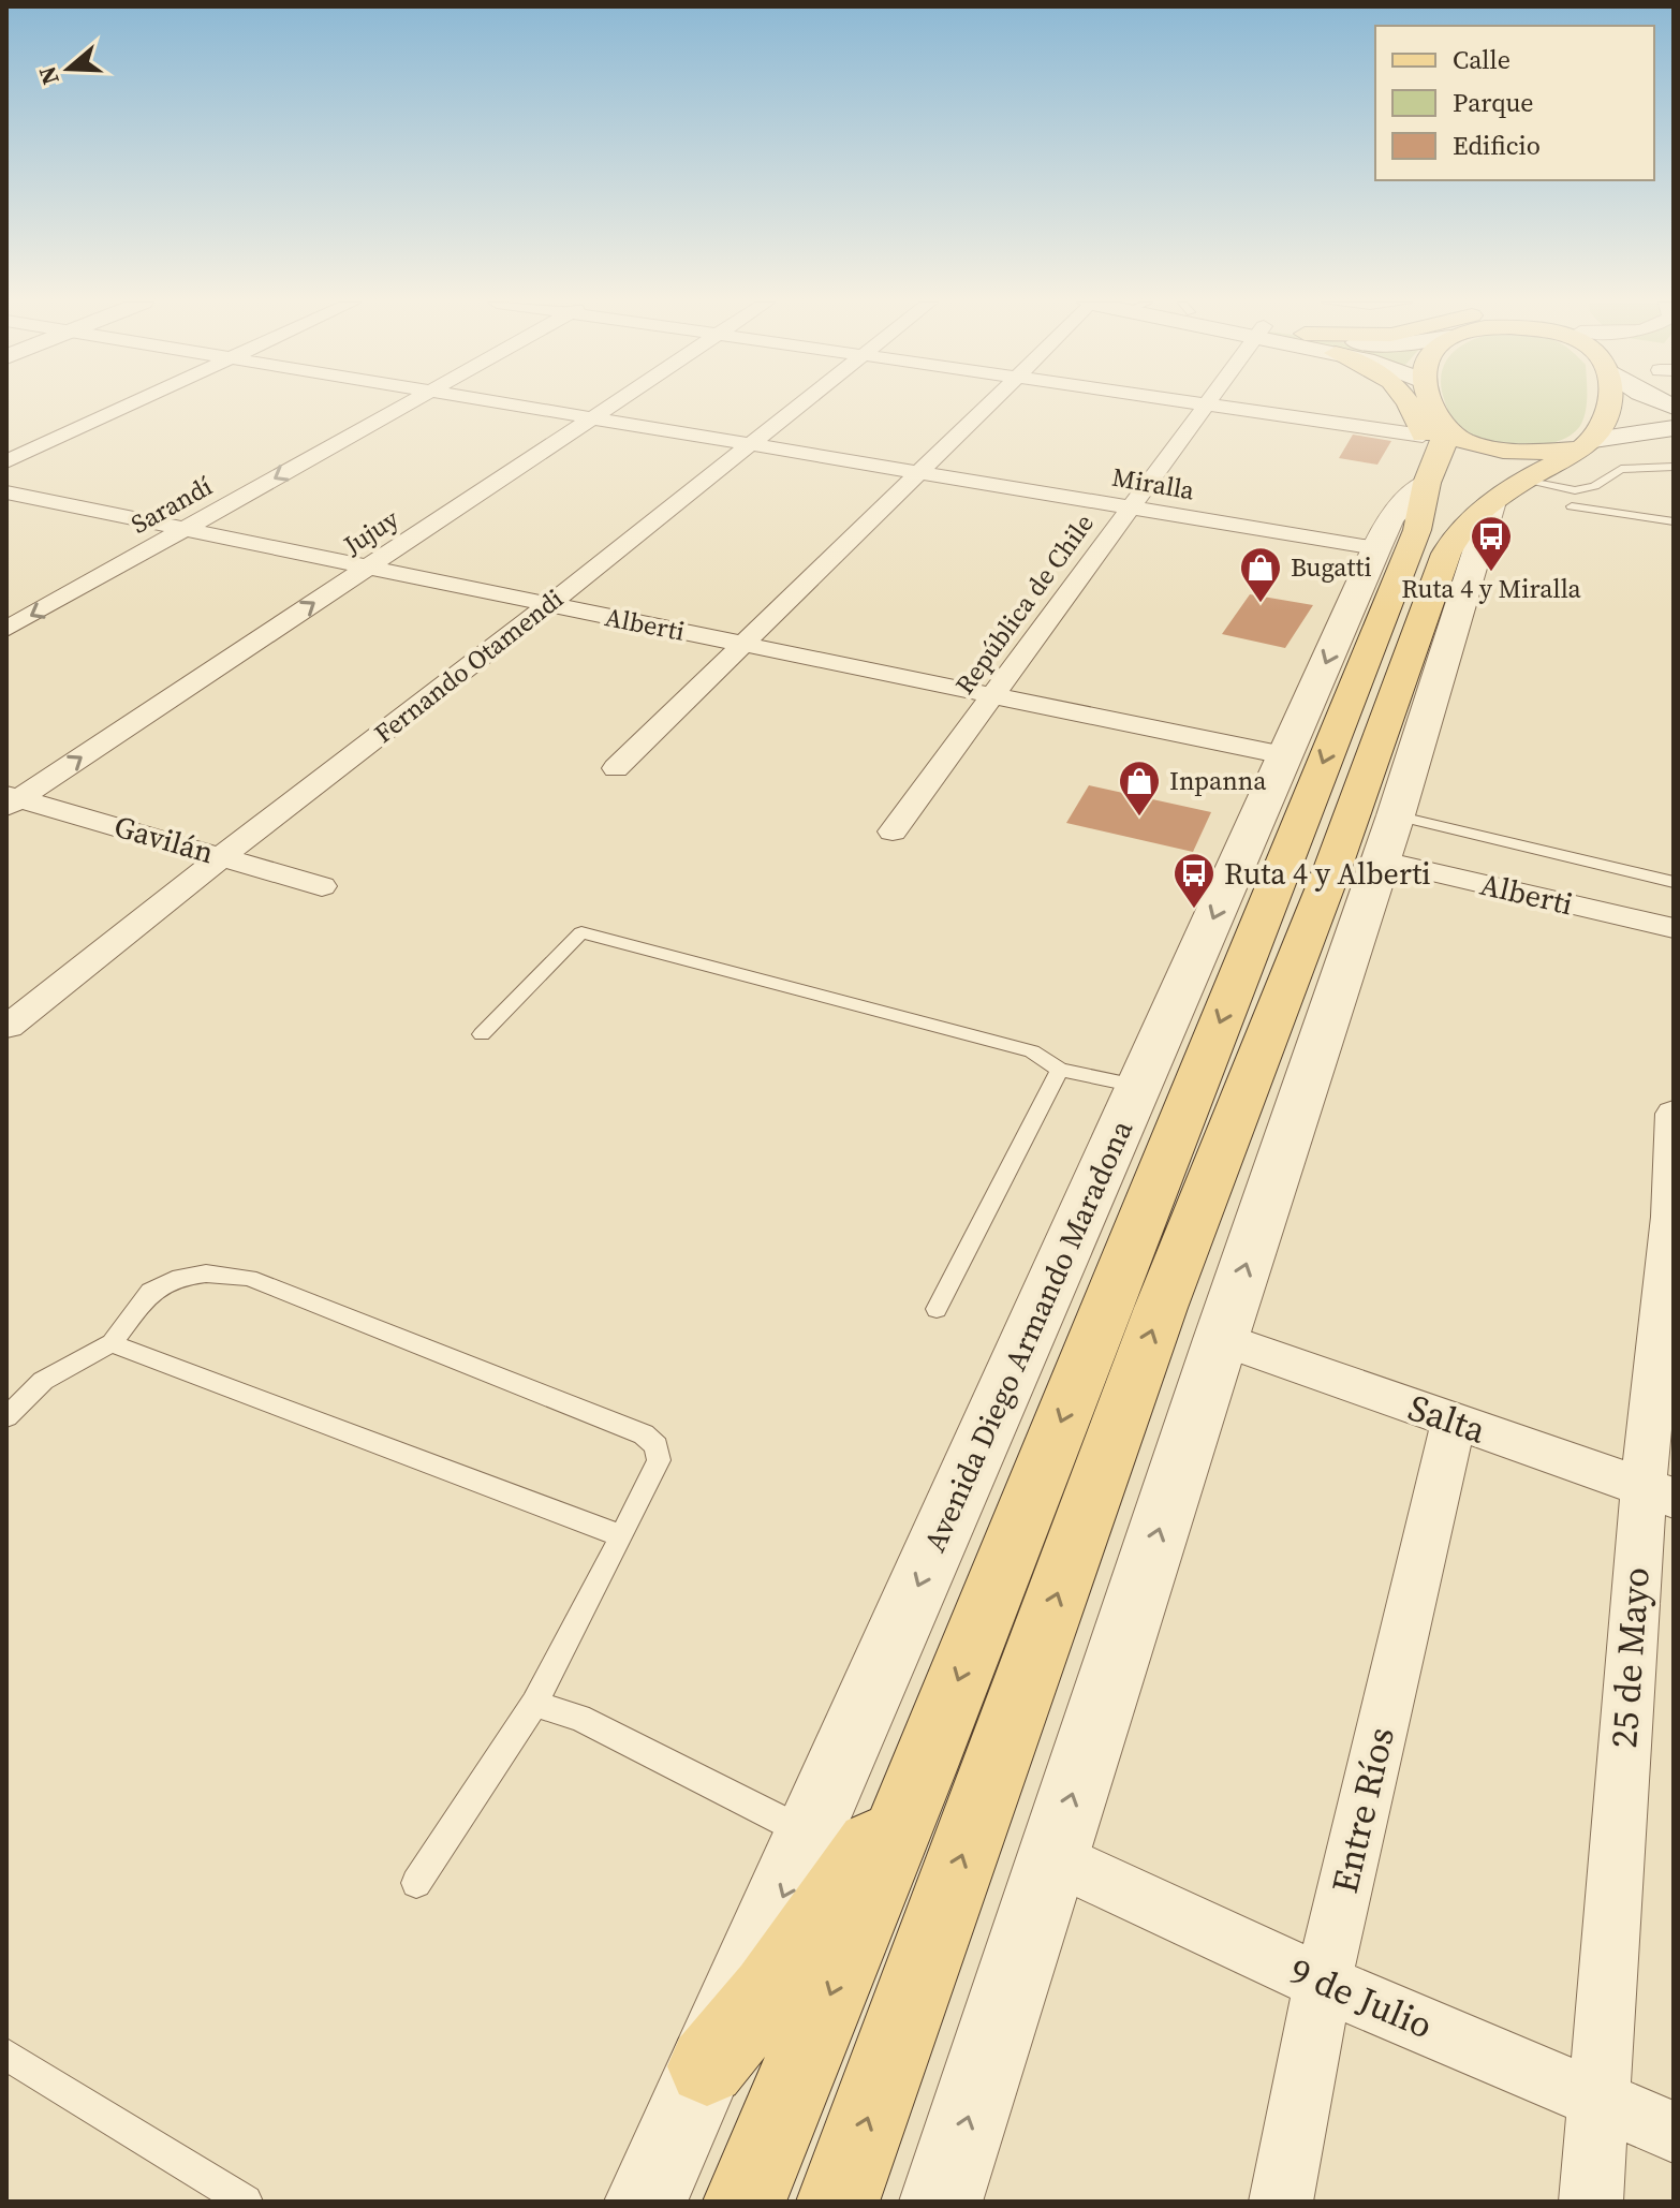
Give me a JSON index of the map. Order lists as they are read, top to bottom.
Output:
{
  "streets": {
    "main road": ["Avenida Diego Armando Maradona"],
    "street": [
      "Miralla",
      "Sarandí",
      "Jujuy",
      "República de Chile",
      "Alberti",
      "Fernando Otamendi",
      "Gavilán",
      "Salta",
      "25 de Mayo",
      "Entre Ríos",
      "9 de Julio"
    ]
  },
  "crossings": [
    ["Miralla", "Jujuy"],
    ["Miralla", "República de Chile"],
    ["Miralla", "Fernando Otamendi"],
    ["Miralla", "Avenida Diego Armando Maradona"],
    ["Sarandí", "Alberti"],
    ["Jujuy", "Alberti"],
    ["Jujuy", "Gavilán"],
    ["República de Chile", "Alberti"],
    ["Alberti", "Fernando Otamendi"],
    ["Alberti", "Avenida Diego Armando Maradona"],
    ["Fernando Otamendi", "Gavilán"],
    ["Salta", "25 de Mayo"],
    ["Salta", "Entre Ríos"],
    ["25 de Mayo", "9 de Julio"],
    ["Entre Ríos", "9 de Julio"]
  ],
  "one_way": ["Sarandí"],
  "places": {
    "bus stop": ["Ruta 4 y Miralla", "Ruta 4 y Alberti"],
    "shop": ["Bugatti", "Inpanna"]
  },
  "legend": ["Calle", "Parque", "Edificio"],
  "north": "left"
}
